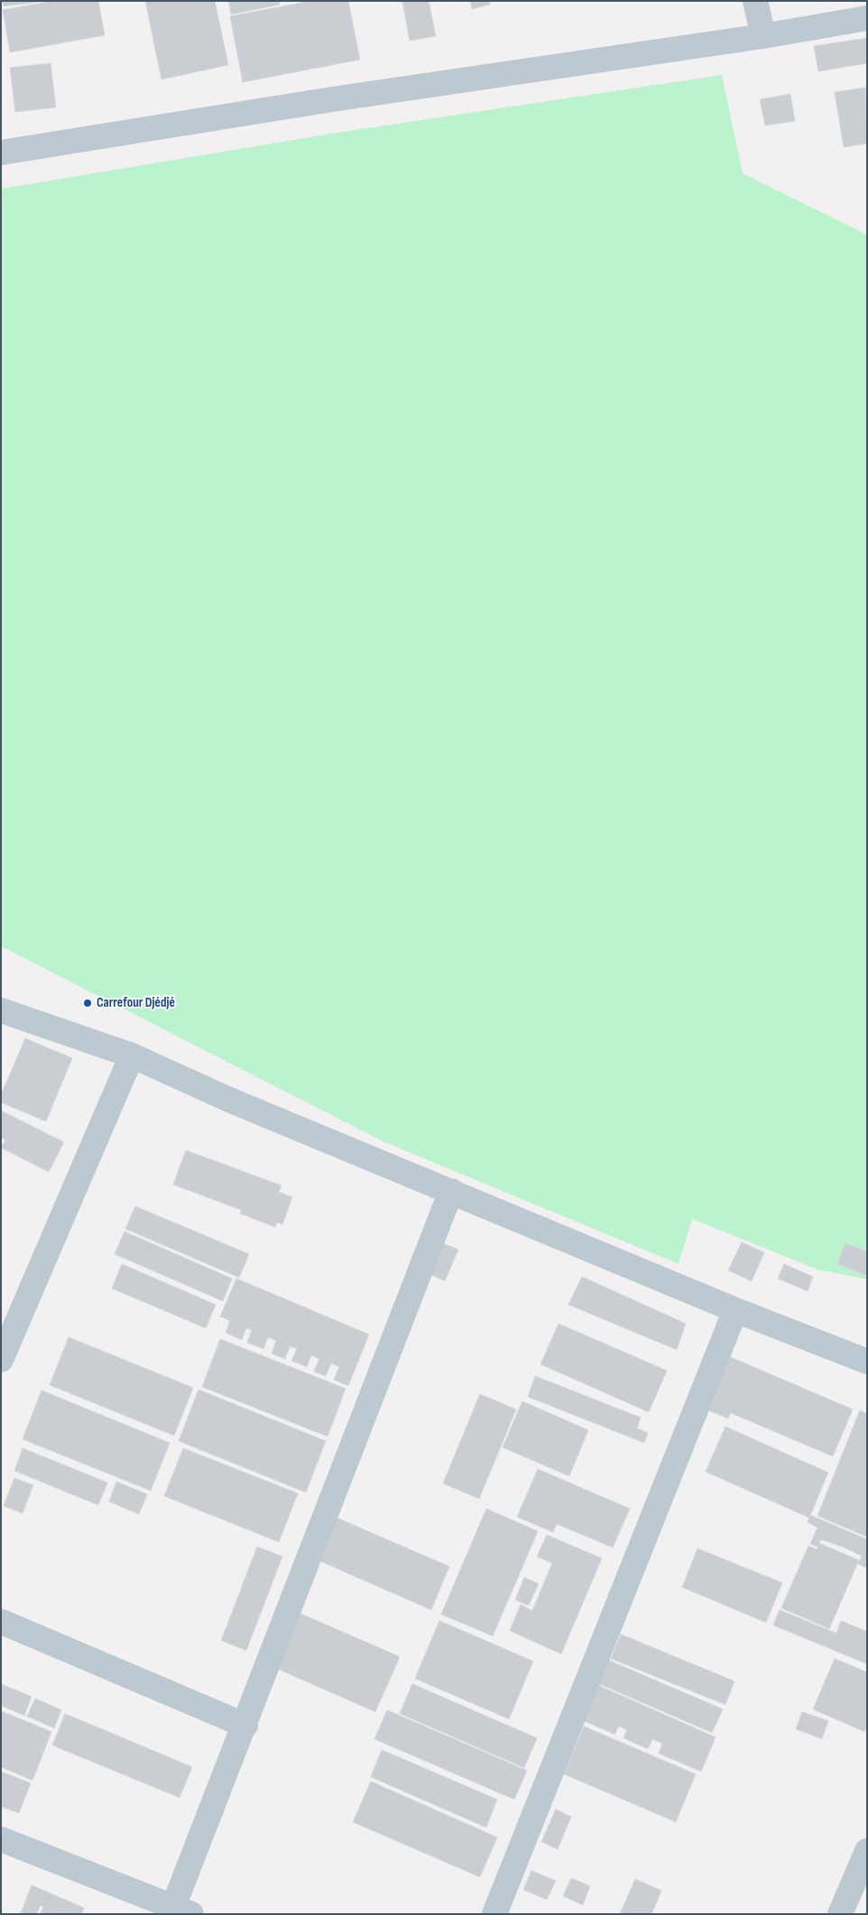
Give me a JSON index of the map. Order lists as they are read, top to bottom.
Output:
{
  "places": ["Carrefour Djédjé"]
}
